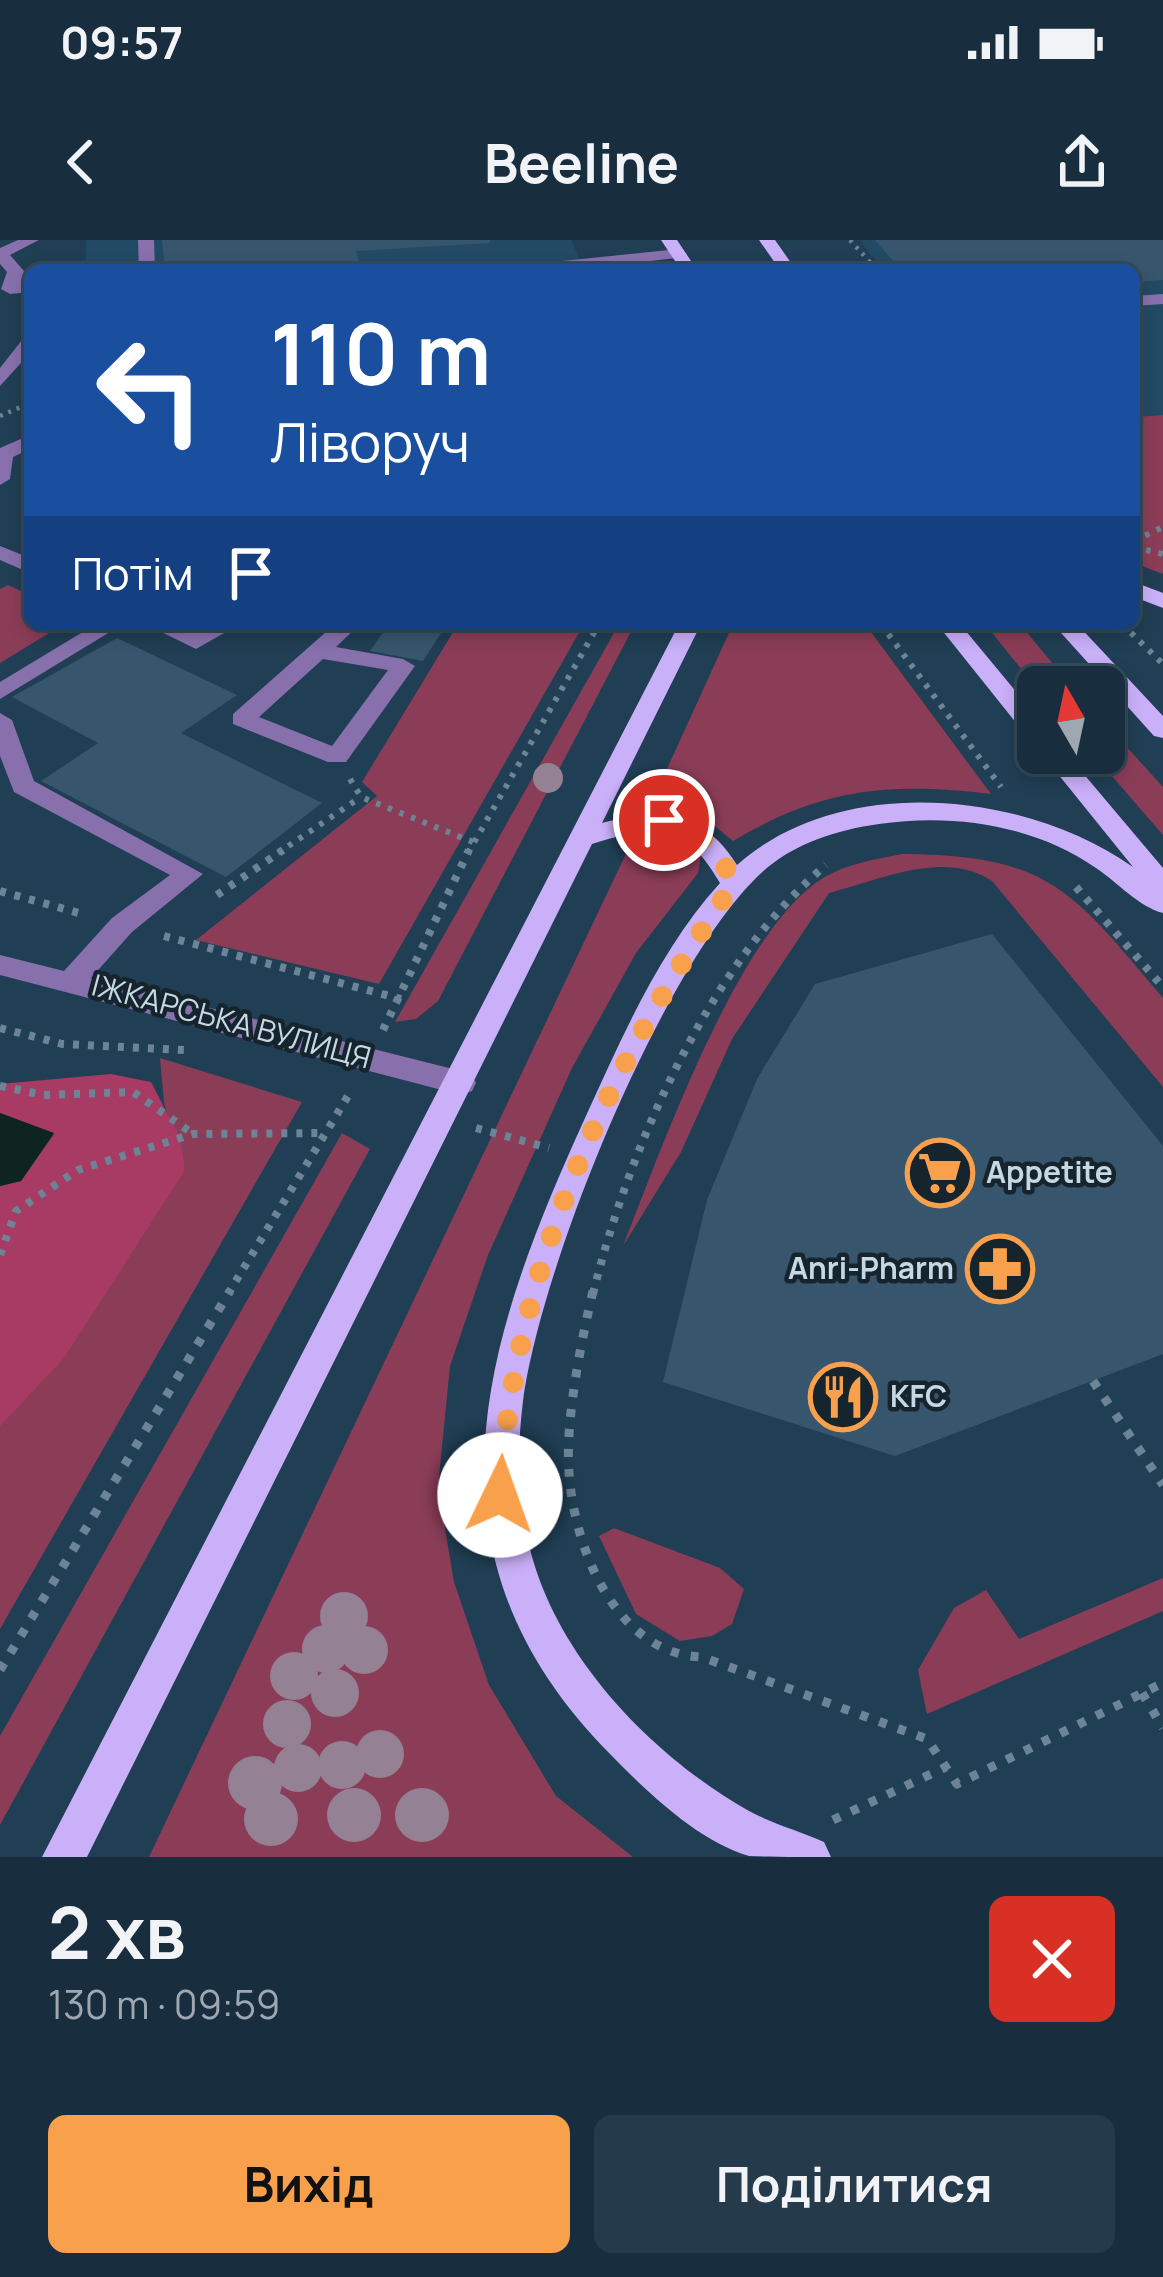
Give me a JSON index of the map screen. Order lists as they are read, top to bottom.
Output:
{
  "streets": {
    "street": ["ІЖКАРСЬКА ВУЛИЦЯ"]
  },
  "places": {
    "supermarket": ["Appetite"],
    "pharmacy": ["Anri-Pharm"],
    "restaurant": ["KFC"]
  },
  "north": "top",
  "page": {
    "status": "09:57",
    "header": "Beeline",
    "turn": ["110 m", "Ліворуч"],
    "then": "Потім",
    "heading": ["2 хв", "130 m · 09:59"],
    "buttons": ["Вихід", "Поділитися"]
  }
}
